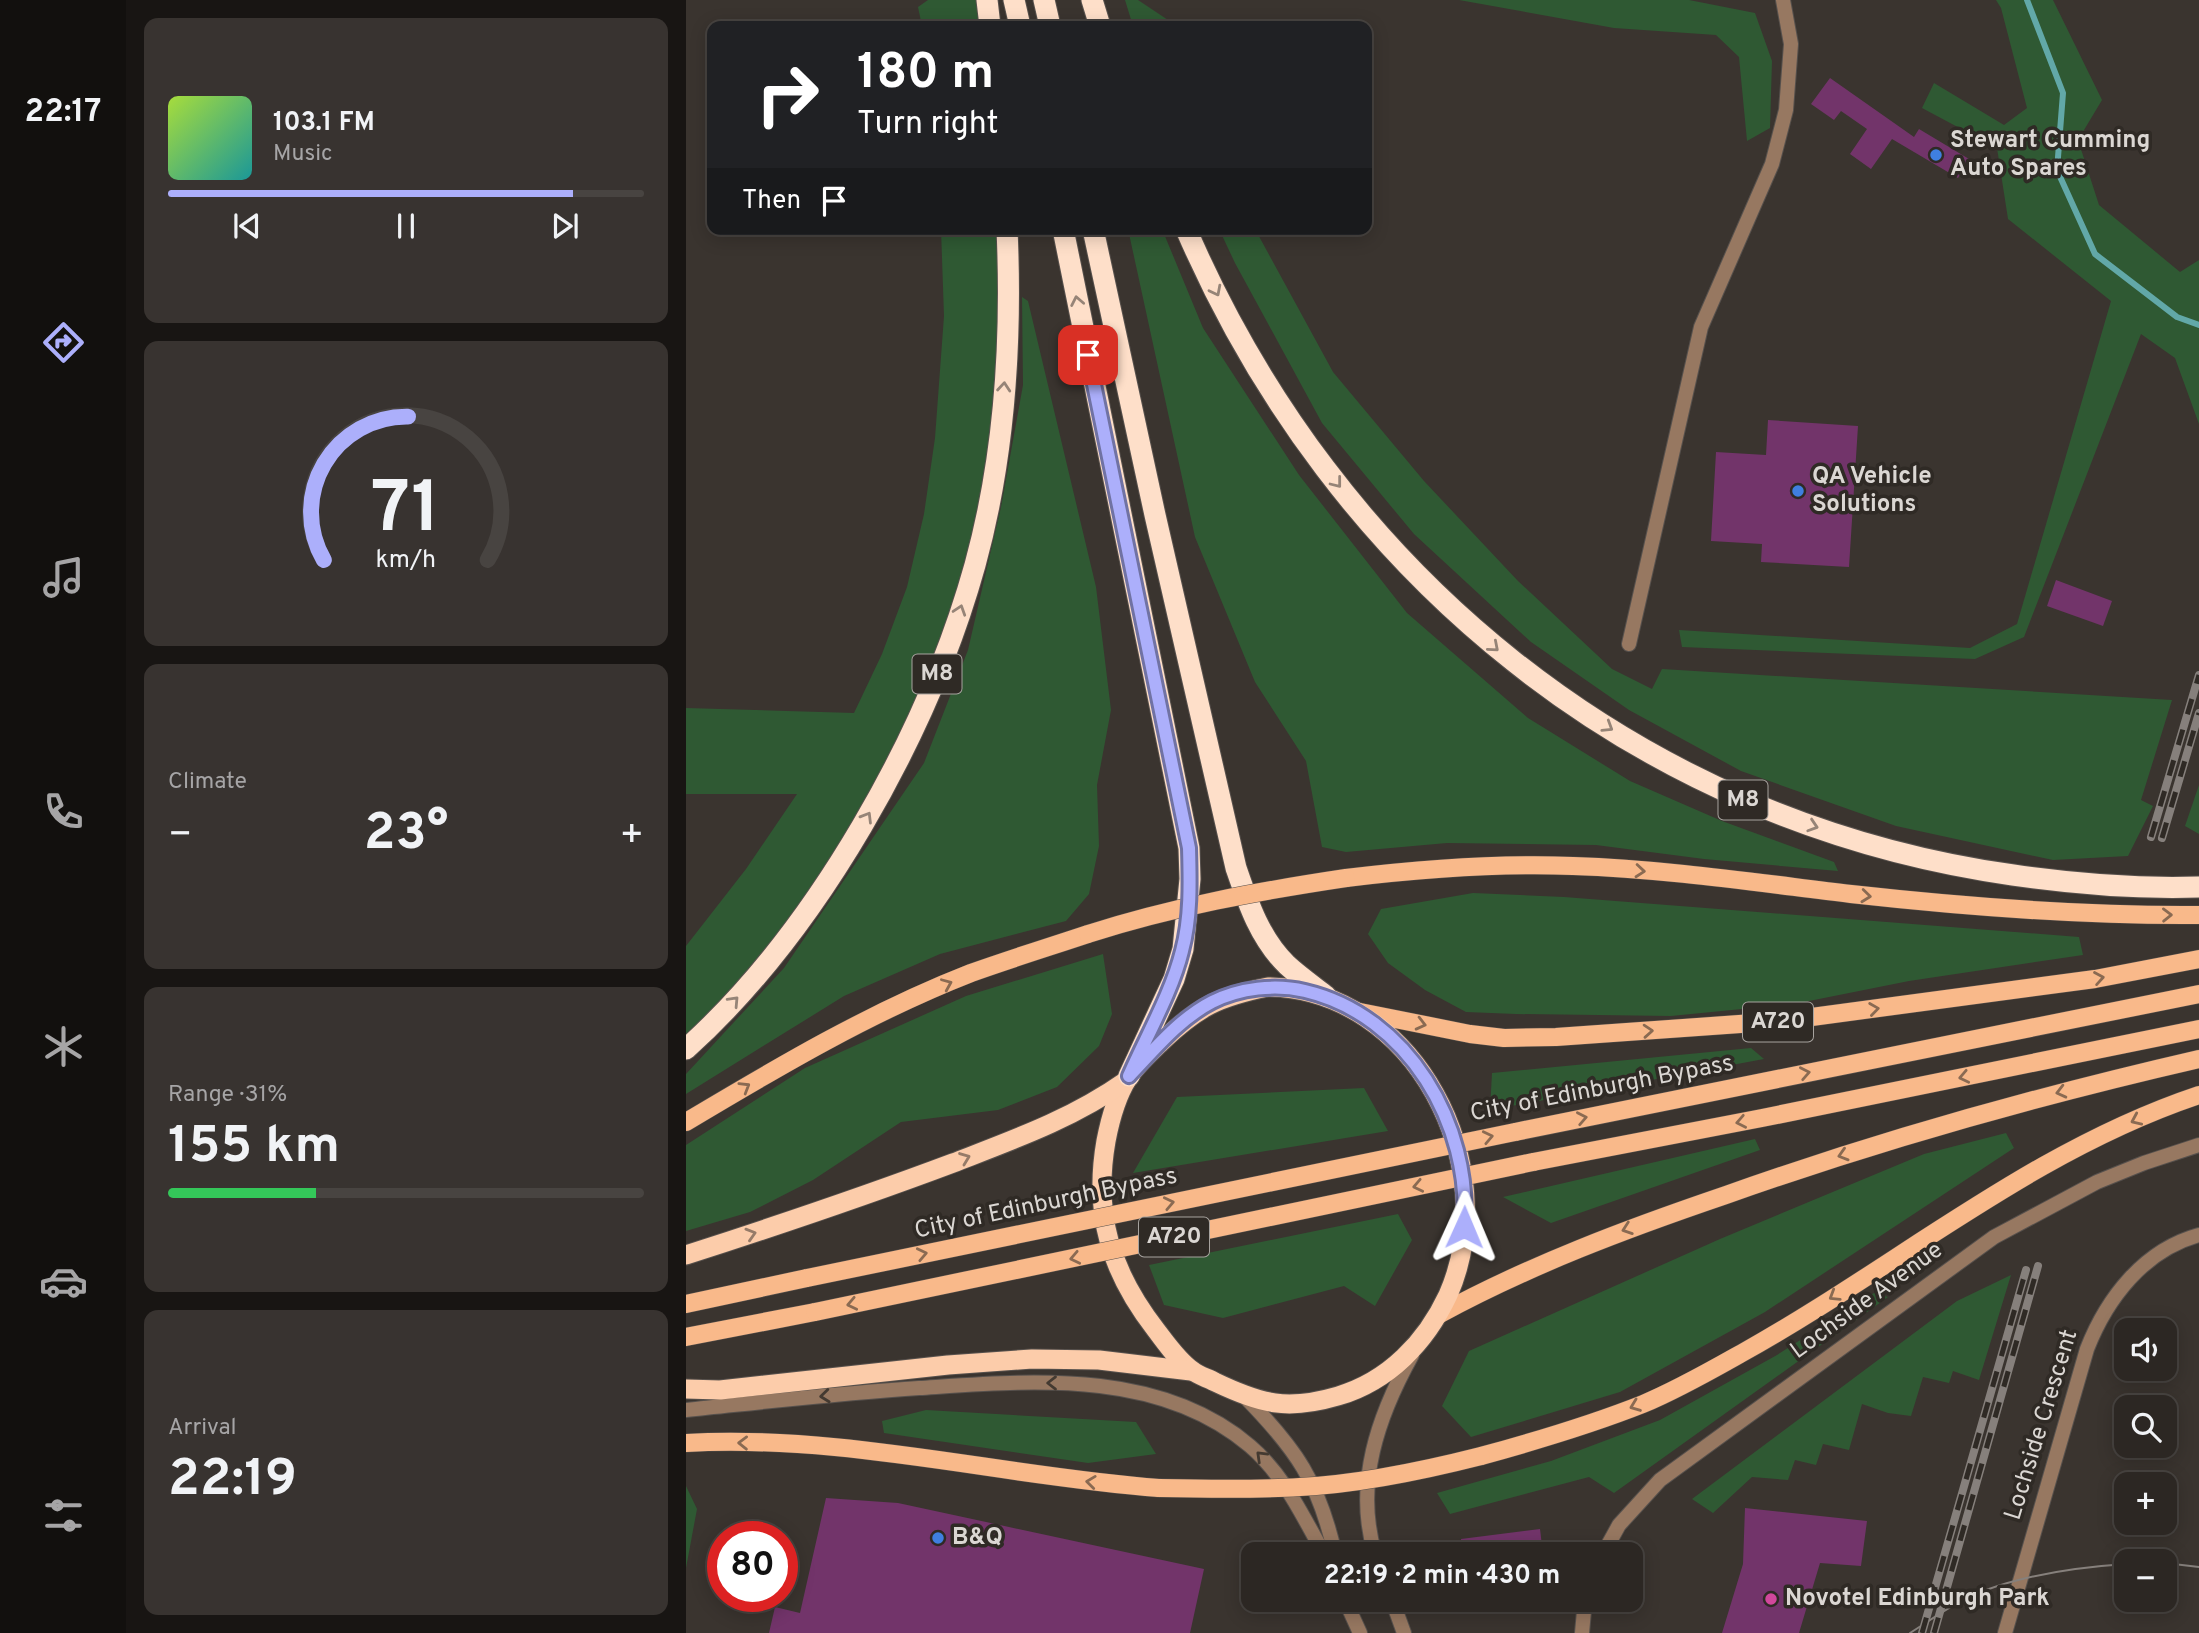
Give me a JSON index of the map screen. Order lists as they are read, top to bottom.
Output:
{
  "streets": {
    "highway": ["M8"],
    "main road": ["A720", "City of Edinburgh Bypass"],
    "street": ["Lochside Avenue", "Lochside Crescent"]
  },
  "places": [
    "Stewart Cumming Auto Spares",
    "QA Vehicle Solutions",
    "B&Q",
    "Novotel Edinburgh Park"
  ],
  "page": {
    "tabs": "22:17",
    "turn": ["180 m", "Turn right"],
    "song": ["103.1 FM", "Music"],
    "then": "Then",
    "tile": [
      "Climate",
      ["Range · 31%", "155 km"],
      ["Arrival", "22:19"]
    ],
    "heat": ["−", "23°", "+"],
    "map_buttons": ["+", "−"],
    "limit": "80",
    "trip": "22:19 · 2 min · 430 m",
    "gauge": ["71", "km/h"]
  }
}
